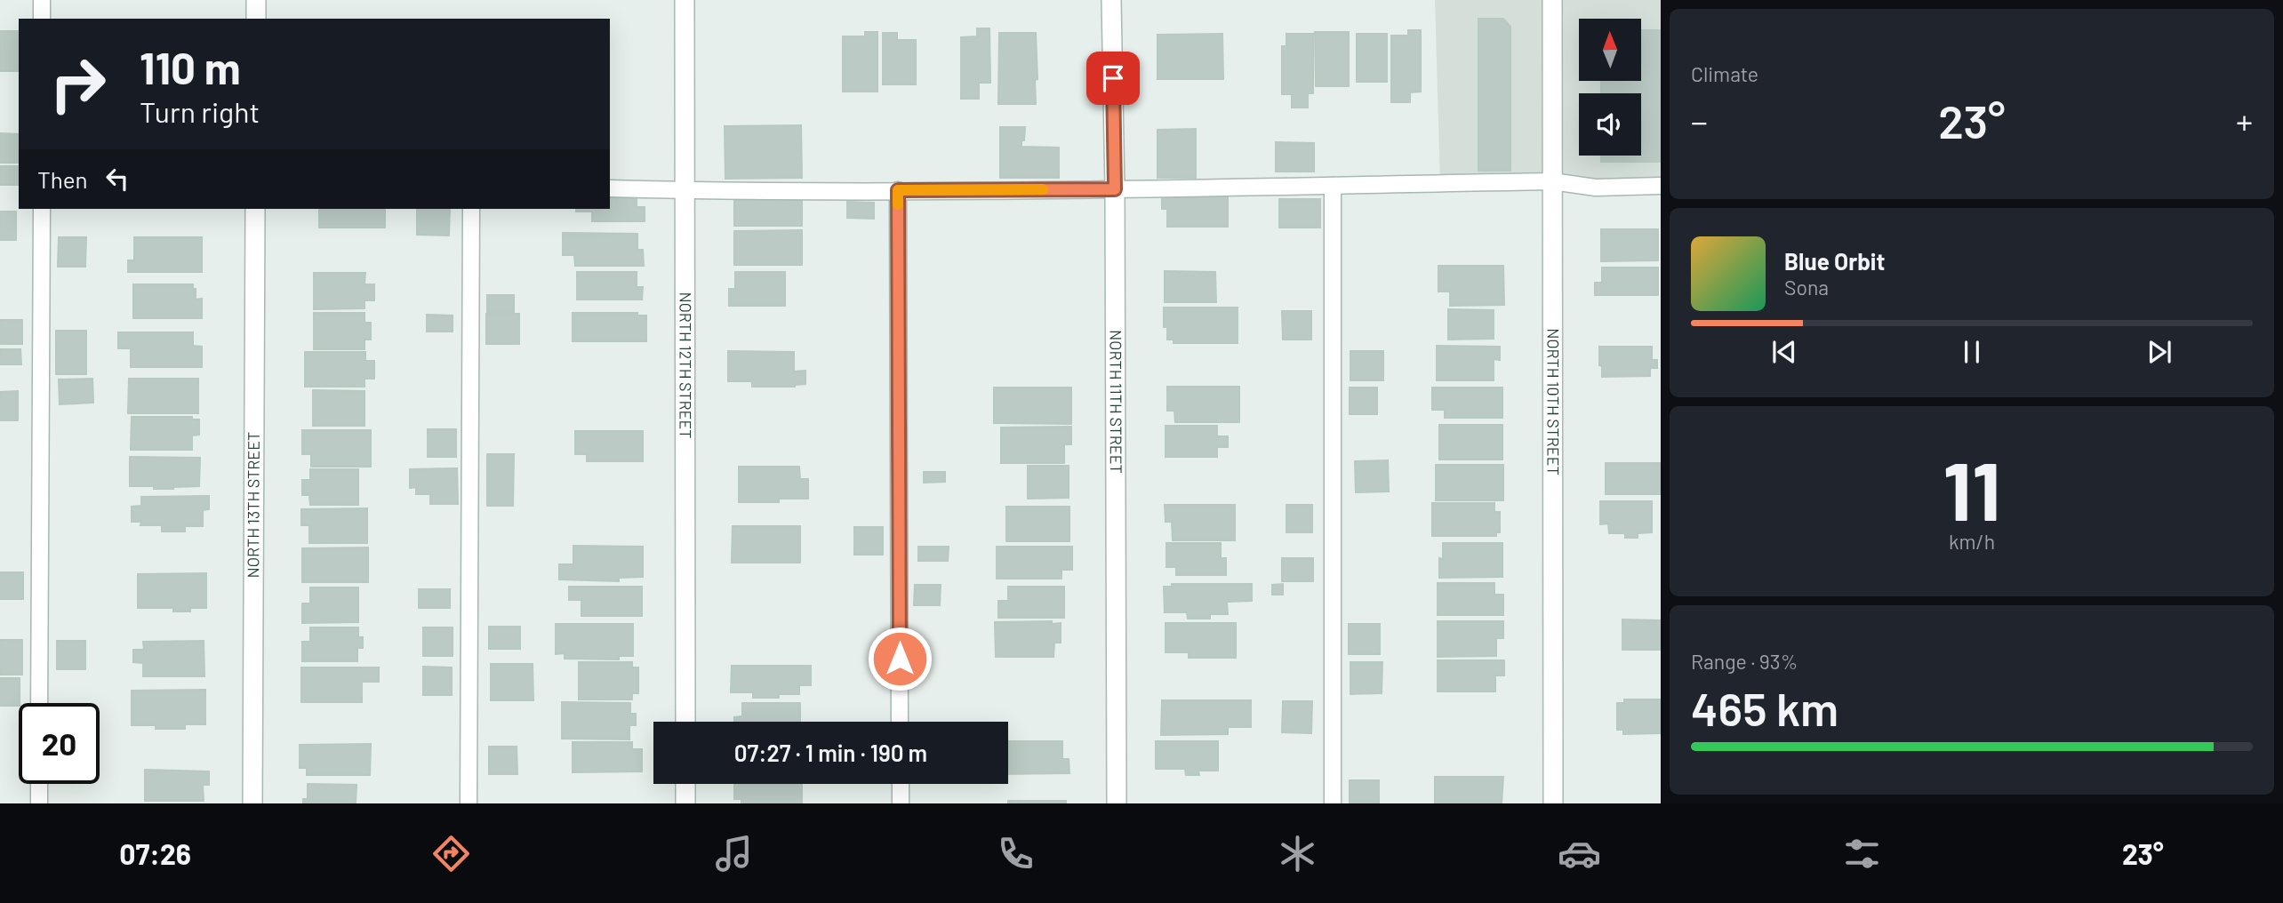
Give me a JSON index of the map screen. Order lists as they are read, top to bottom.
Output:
{
  "streets": {
    "street": [
      "NORTH 12TH STREET",
      "NORTH 11TH STREET",
      "NORTH 10TH STREET",
      "NORTH 13TH STREET"
    ]
  },
  "north": "top",
  "page": {
    "tile": [
      "Climate",
      ["11", "km/h"],
      ["Range · 93%", "465 km"]
    ],
    "turn": ["110 m", "Turn right"],
    "heat": ["−", "23°", "+"],
    "then": "Then",
    "song": ["Blue Orbit", "Sona"],
    "limit": "20",
    "trip": "07:27 · 1 min · 190 m",
    "tabs": ["07:26", "23°"]
  }
}
